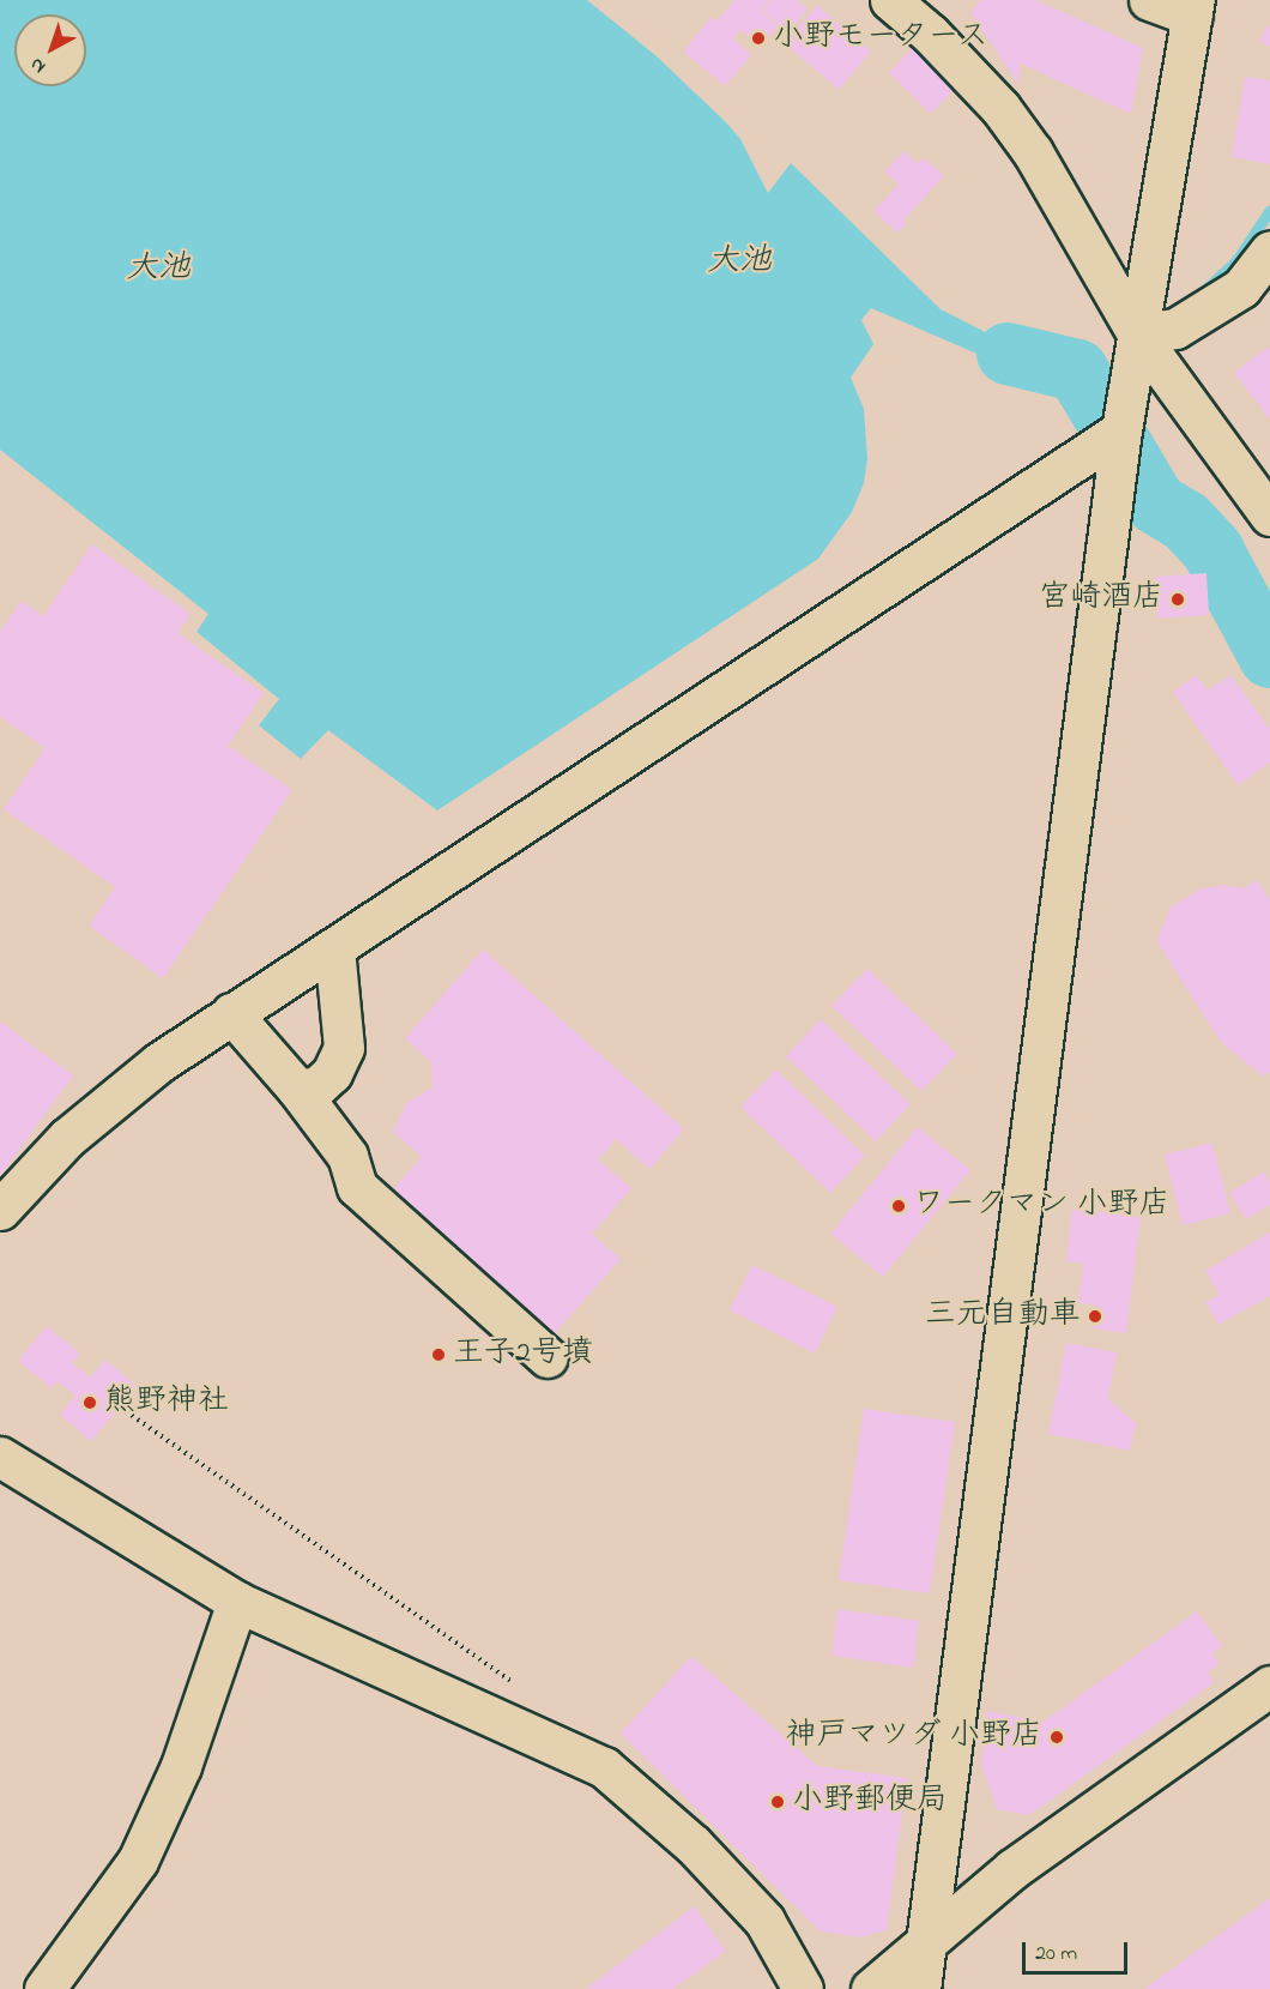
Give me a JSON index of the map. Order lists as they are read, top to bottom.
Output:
{
  "water": ["大池"],
  "places": [
    "小野モータース",
    "宮崎酒店",
    "ワークマン 小野店",
    "三元自動車",
    "王子2号墳",
    "熊野神社",
    "神戸マツダ 小野店",
    "小野郵便局"
  ],
  "scale_bar": "20 m",
  "north": "bottom left"
}
